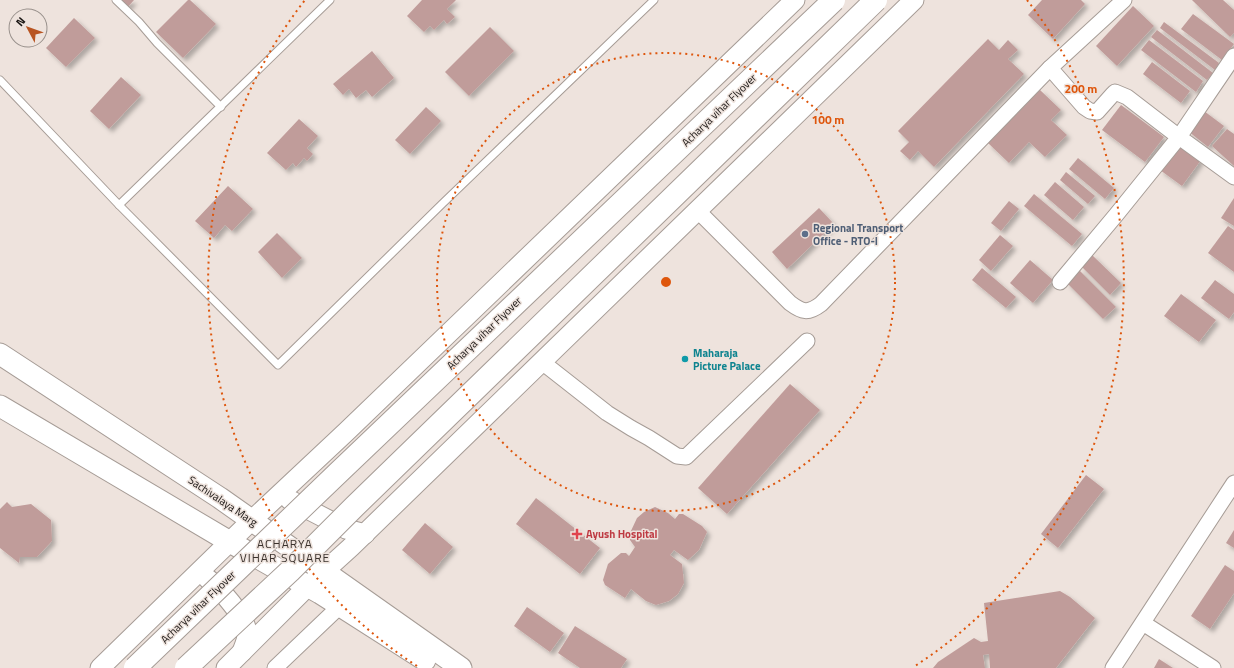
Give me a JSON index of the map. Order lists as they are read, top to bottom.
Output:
{
  "streets": {
    "highway": ["Acharya vihar Flyover"],
    "main road": ["Sachivalaya Marg"]
  },
  "districts": ["ACHARYA VIHAR SQUARE"],
  "places": {
    "other": ["Regional Transport Office - RTO-I", "Maharaja Picture Palace"],
    "health": ["Ayush Hospital"]
  },
  "north": "top left",
  "rings": ["200 m", "100 m"]
}
